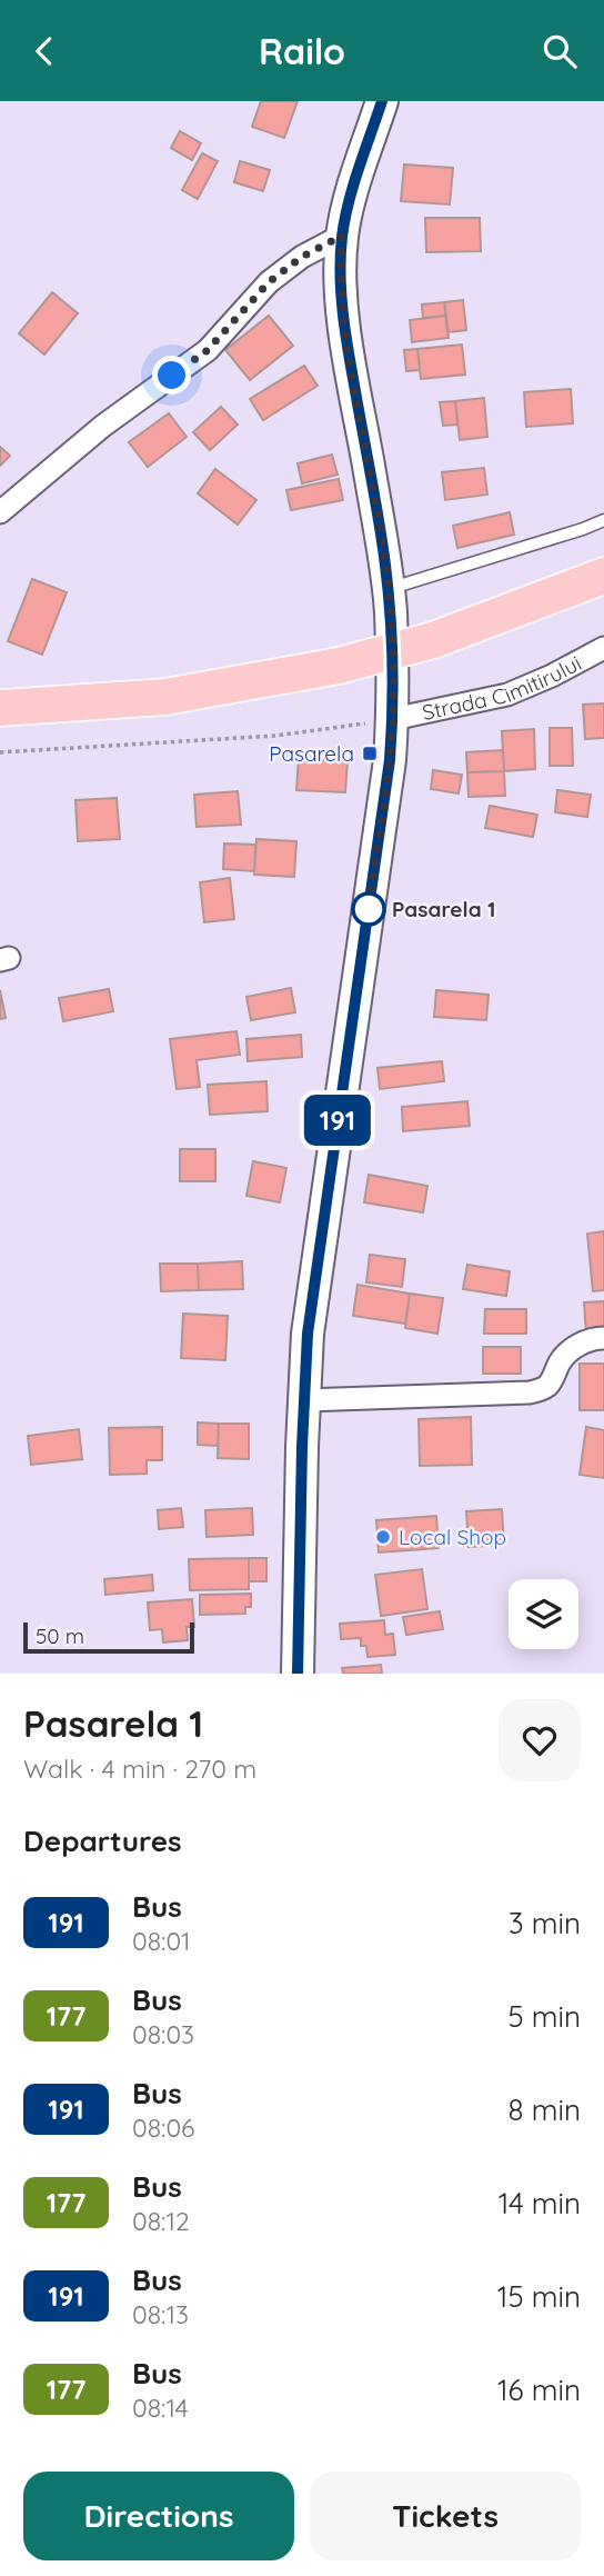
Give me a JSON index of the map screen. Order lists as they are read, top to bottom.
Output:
{
  "streets": {
    "street": ["Strada Cimitirului"]
  },
  "places": {
    "transit": ["Pasarela"],
    "other": ["Pasarela 1", "Local Shop"]
  },
  "lines": ["bus line 191"],
  "scale_bar": "50 m",
  "page": {
    "header": "Railo",
    "on_map": "191",
    "scale": "50 m",
    "heading": [
      ["Pasarela 1", "Walk · 4 min · 270 m"],
      "Departures"
    ],
    "list": [
      {
        "mark": "191",
        "name": "Bus",
        "note": "08:01",
        "value": "3 min"
      },
      {
        "mark": "177",
        "name": "Bus",
        "note": "08:03",
        "value": "5 min"
      },
      {
        "mark": "191",
        "name": "Bus",
        "note": "08:06",
        "value": "8 min"
      },
      {
        "mark": "177",
        "name": "Bus",
        "note": "08:12",
        "value": "14 min"
      },
      {
        "mark": "191",
        "name": "Bus",
        "note": "08:13",
        "value": "15 min"
      },
      {
        "mark": "177",
        "name": "Bus",
        "note": "08:14",
        "value": "16 min"
      }
    ],
    "buttons": ["Directions", "Tickets"]
  }
}
